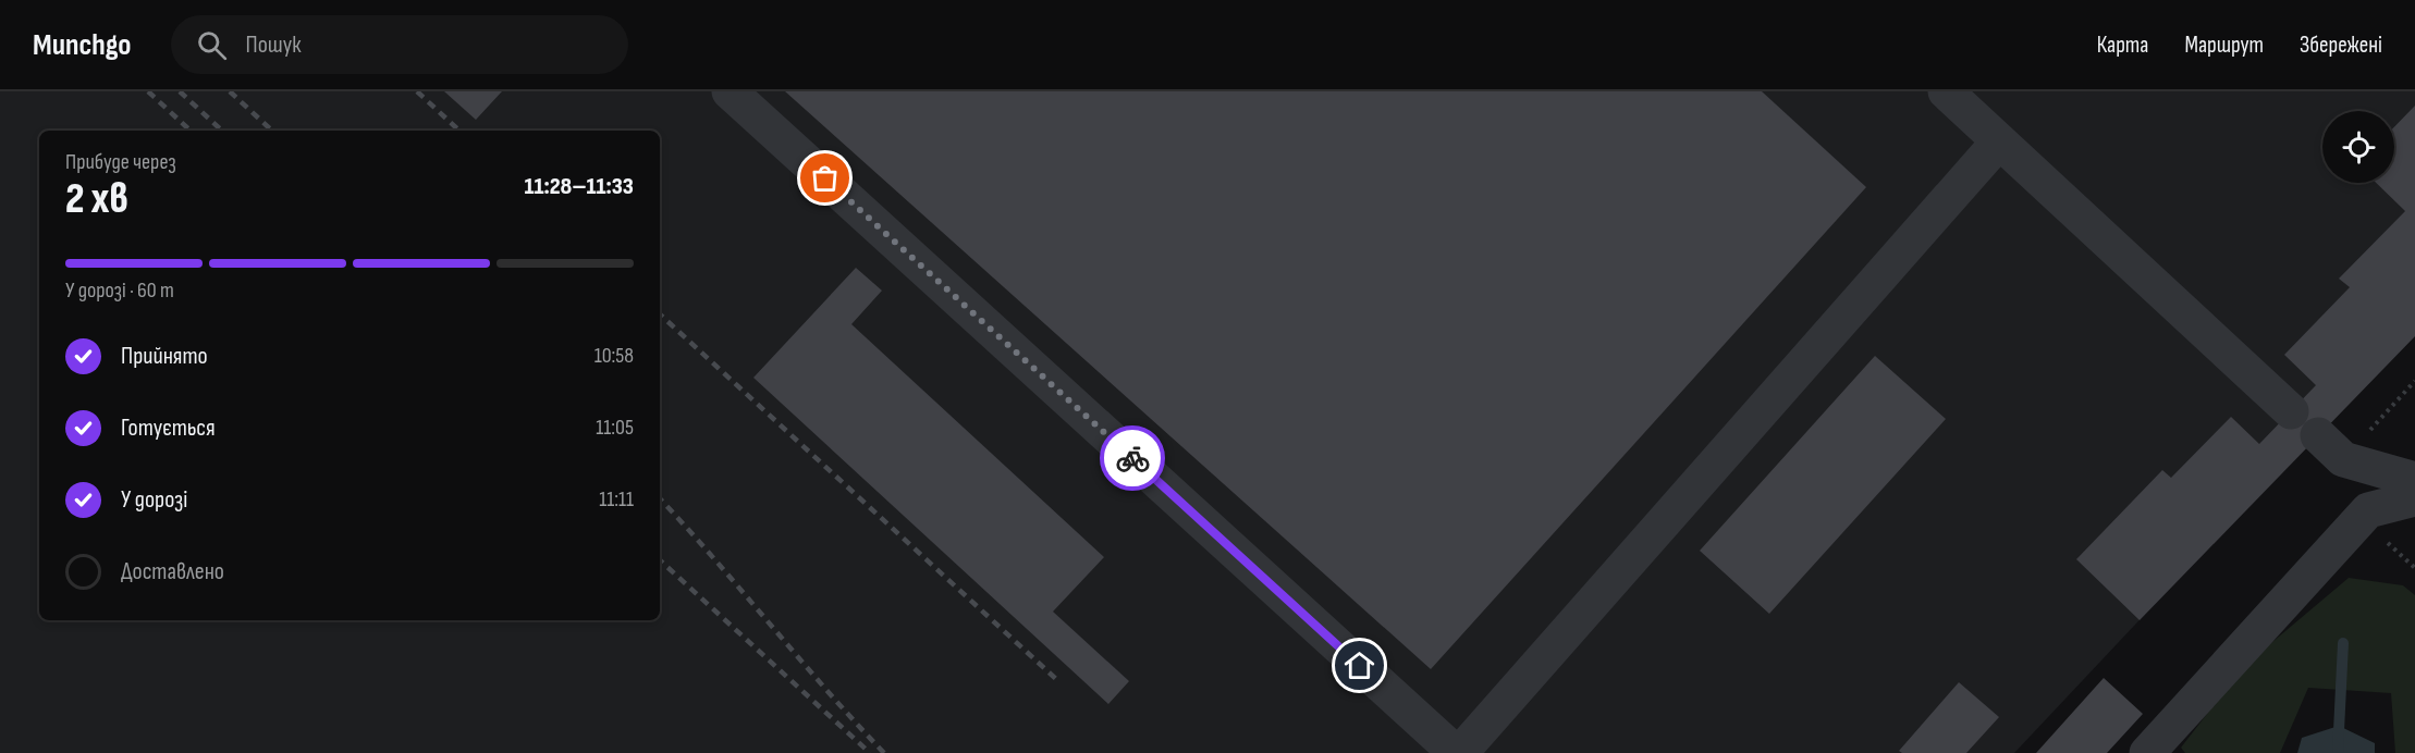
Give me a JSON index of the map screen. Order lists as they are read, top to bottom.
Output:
{
  "page": {
    "header": "Munchgo",
    "search": "Пошук",
    "nav": ["Карта", "Маршрут", "Збережені"],
    "heading": ["2 хв", "Прибуде через", "11:28–11:33"],
    "bar": "У дорозі · 60 m",
    "list": [
      ["Прийнято", "10:58"],
      ["Готується", "11:05"],
      ["У дорозі", "11:11"],
      "Доставлено"
    ]
  }
}
